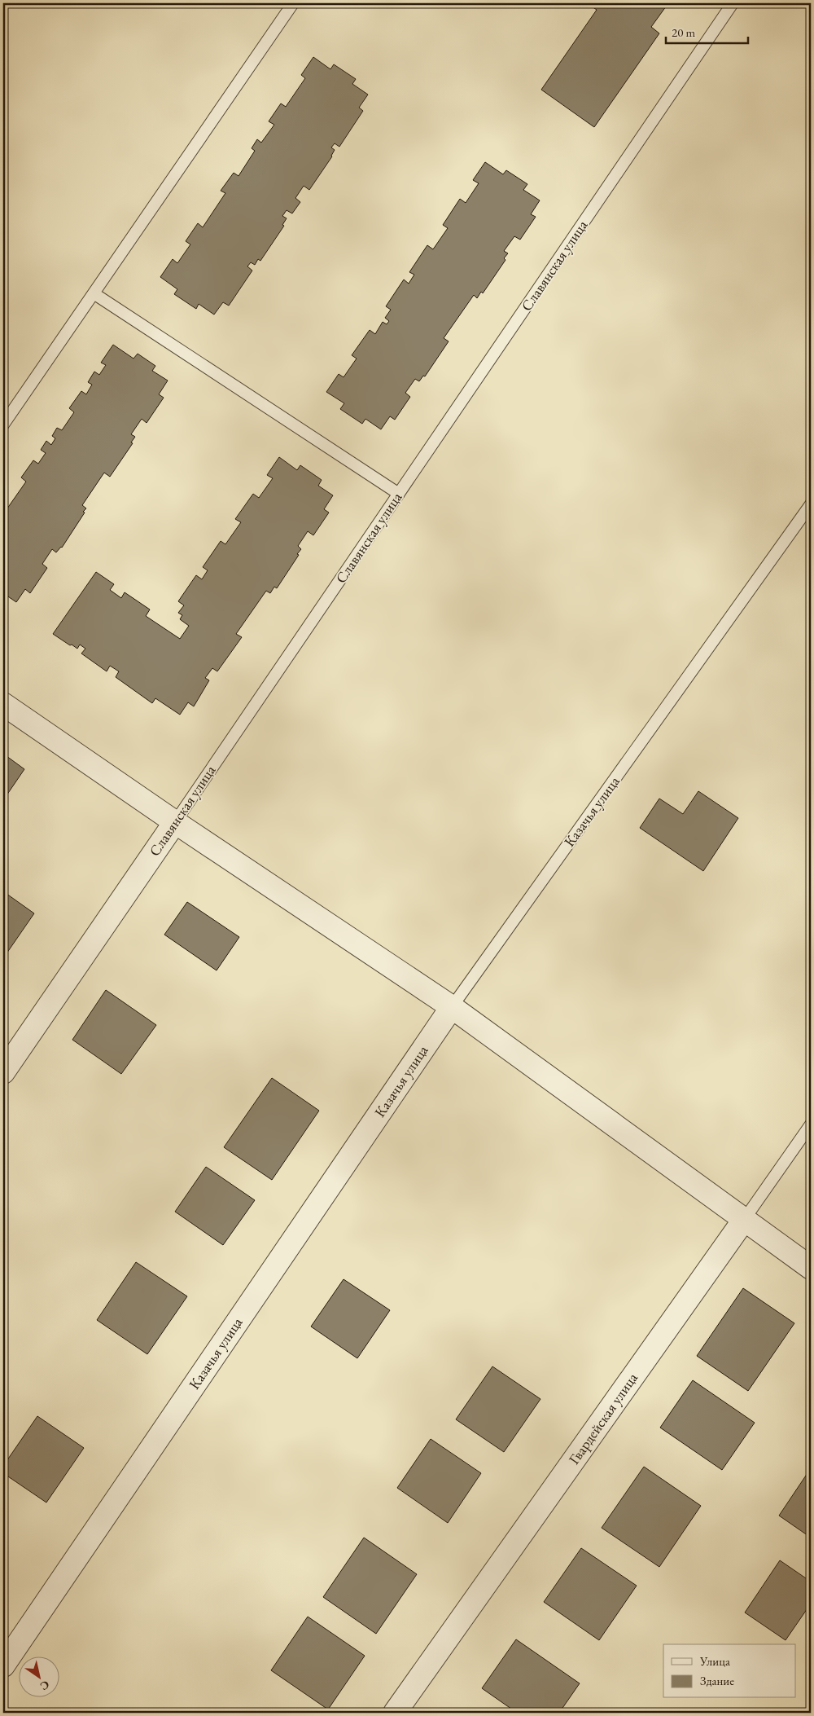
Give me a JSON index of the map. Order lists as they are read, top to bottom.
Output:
{
  "streets": {
    "street": ["Славянская улица", "Казачья улица", "Гвардейская улица"]
  },
  "legend": ["Улица", "Здание"],
  "scale_bar": "20 m",
  "north": "bottom right"
}
